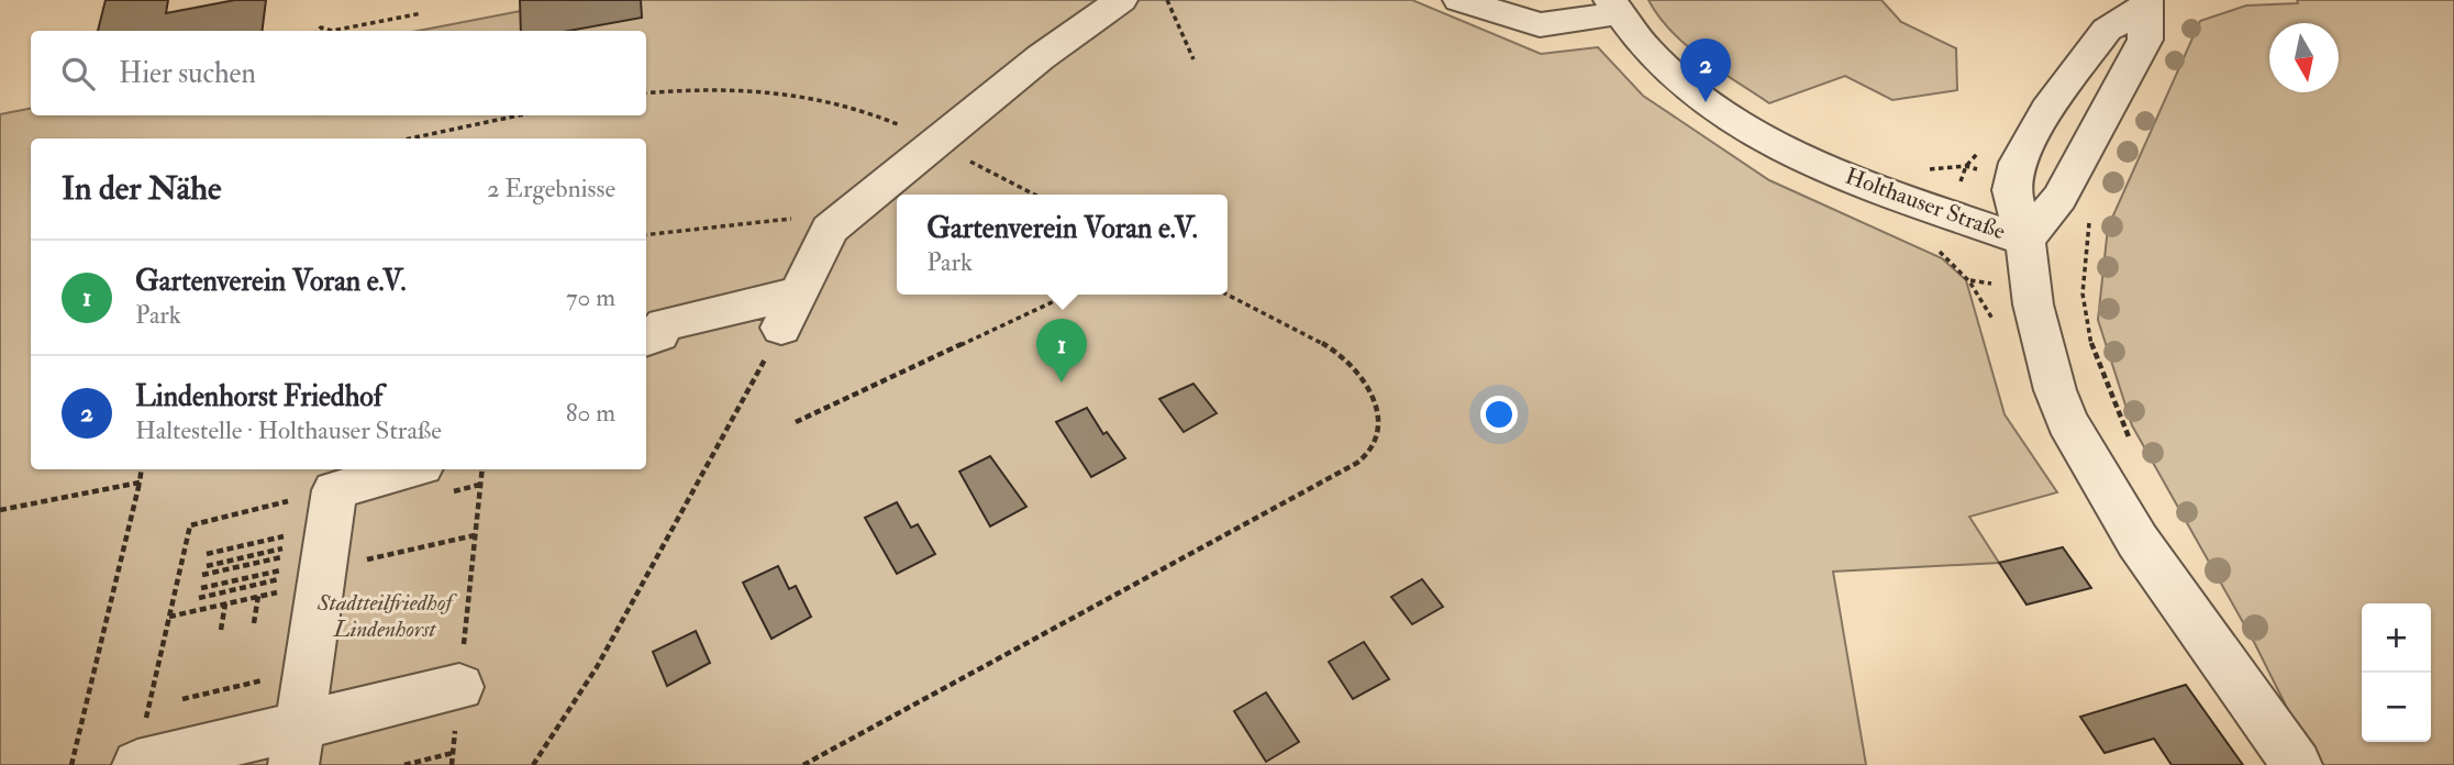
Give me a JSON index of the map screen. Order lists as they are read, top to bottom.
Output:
{
  "streets": {
    "street": ["Holthauser Straße"]
  },
  "parks": ["Stadtteilfriedhof Lindenhorst"],
  "north": "bottom",
  "page": {
    "search": "Hier suchen",
    "pins": ["2", "1"],
    "heading": ["In der Nähe", "2 Ergebnisse"],
    "popup": ["Gartenverein Voran e.V.", "Park"],
    "list": [
      {
        "mark": "1",
        "name": "Gartenverein Voran e.V.",
        "note": "Park",
        "value": "70 m"
      },
      {
        "mark": "2",
        "name": "Lindenhorst Friedhof",
        "note": "Haltestelle · Holthauser Straße",
        "value": "80 m"
      }
    ],
    "map_buttons": ["+", "−"]
  }
}
